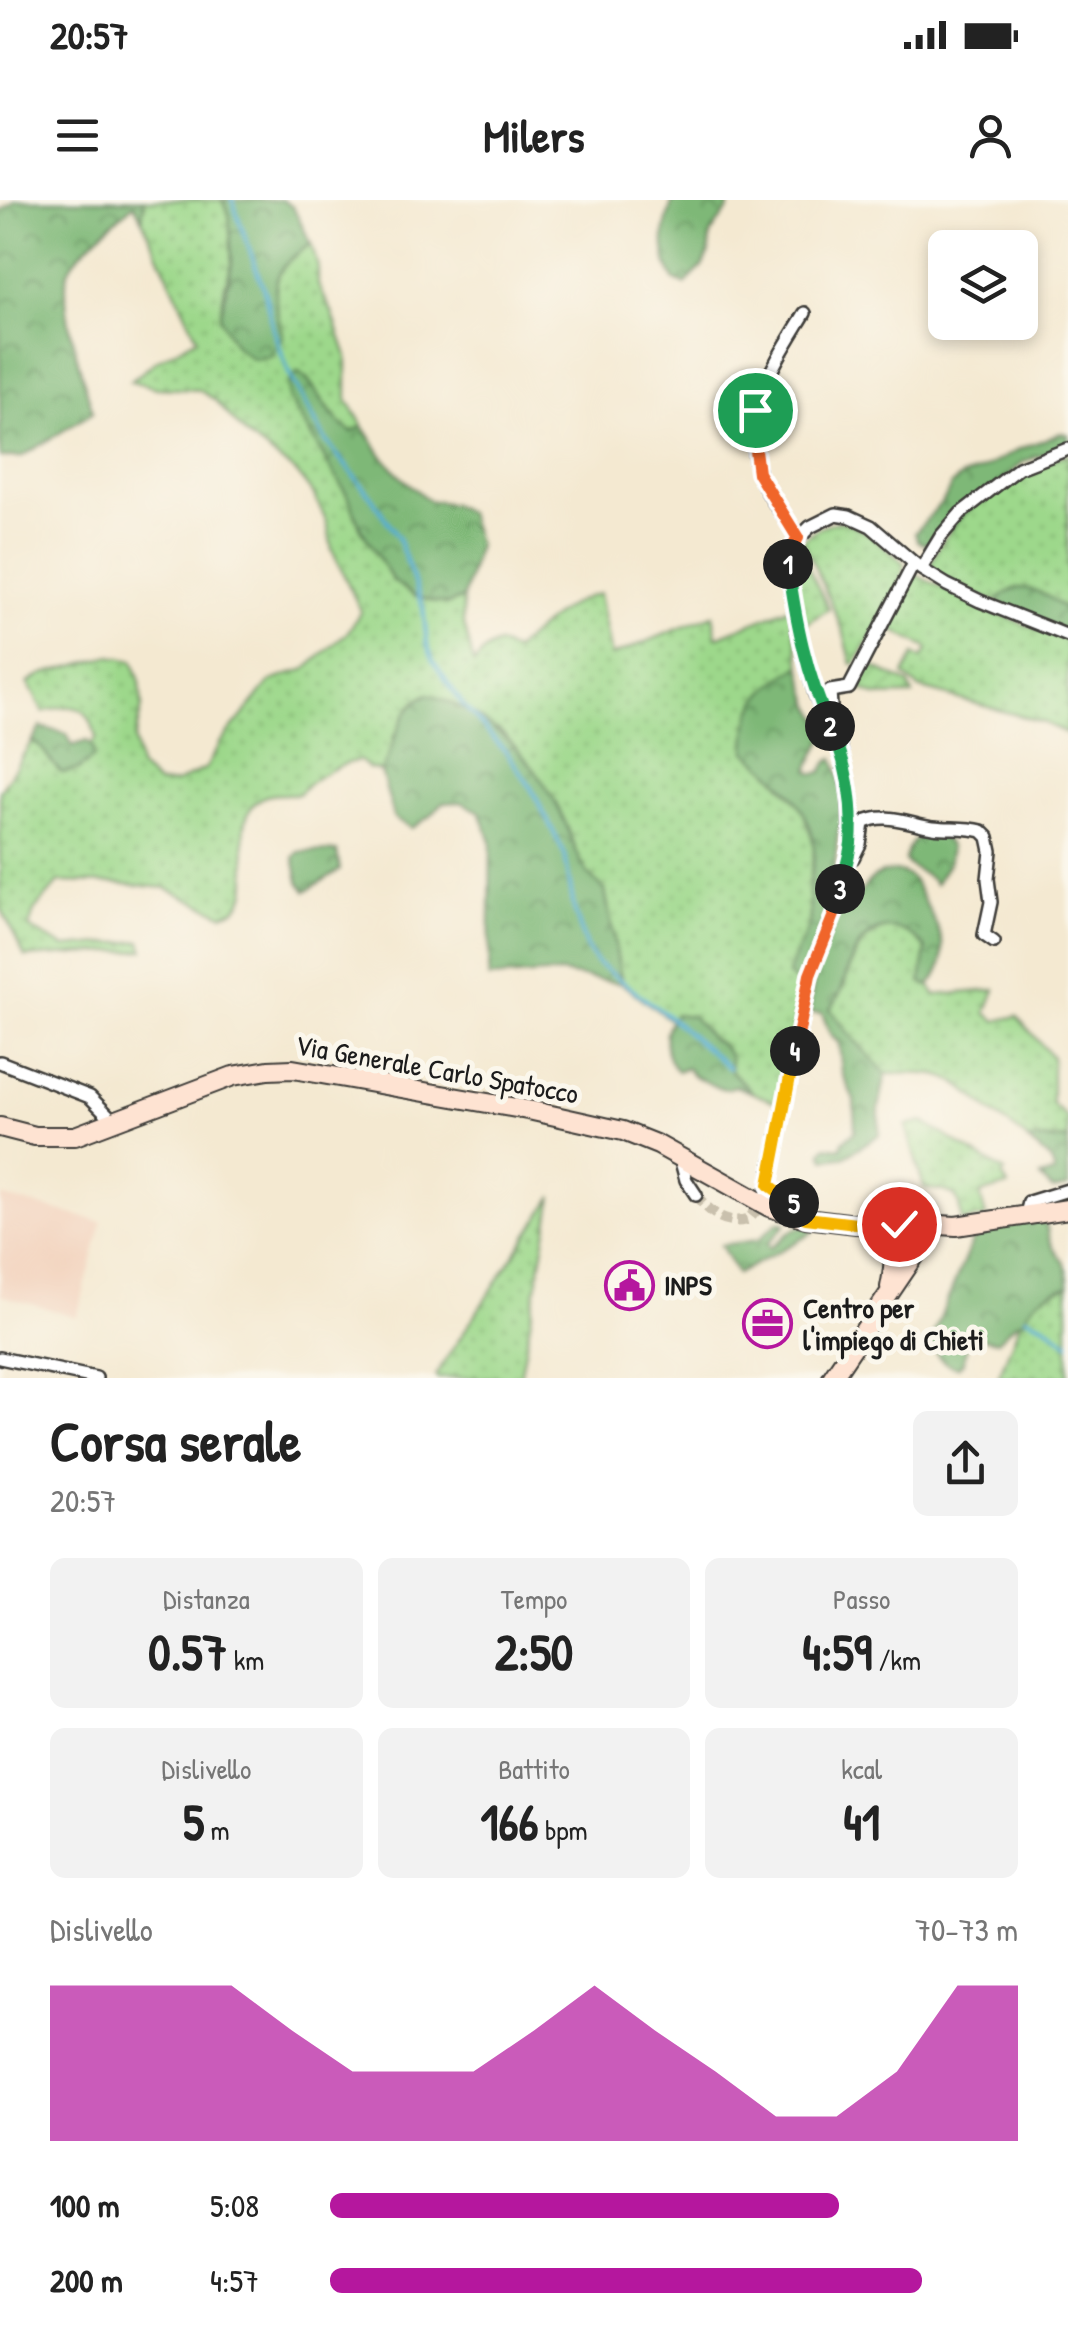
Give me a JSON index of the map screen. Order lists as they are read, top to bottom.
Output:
{
  "streets": {
    "main road": ["Via Generale Carlo Spatocco"]
  },
  "places": {
    "public building": ["INPS"],
    "office": ["Centro per l'impiego di Chieti"]
  },
  "page": {
    "status": "20:57",
    "header": "Milers",
    "pins": [
      "1",
      "2",
      "3",
      "4",
      "5"
    ],
    "heading": ["Corsa serale", "20:57"],
    "stats": [
      ["Distanza", "0.57 km"],
      ["Tempo", "2:50"],
      ["Passo", "4:59 /km"],
      ["Dislivello", "5 m"],
      ["Battito", "166 bpm"],
      ["kcal", "41"]
    ],
    "chart": ["Dislivello", "70–73 m"],
    "list": [
      {
        "name": "100 m",
        "note": "5:08"
      },
      {
        "name": "200 m",
        "note": "4:57"
      }
    ]
  }
}
